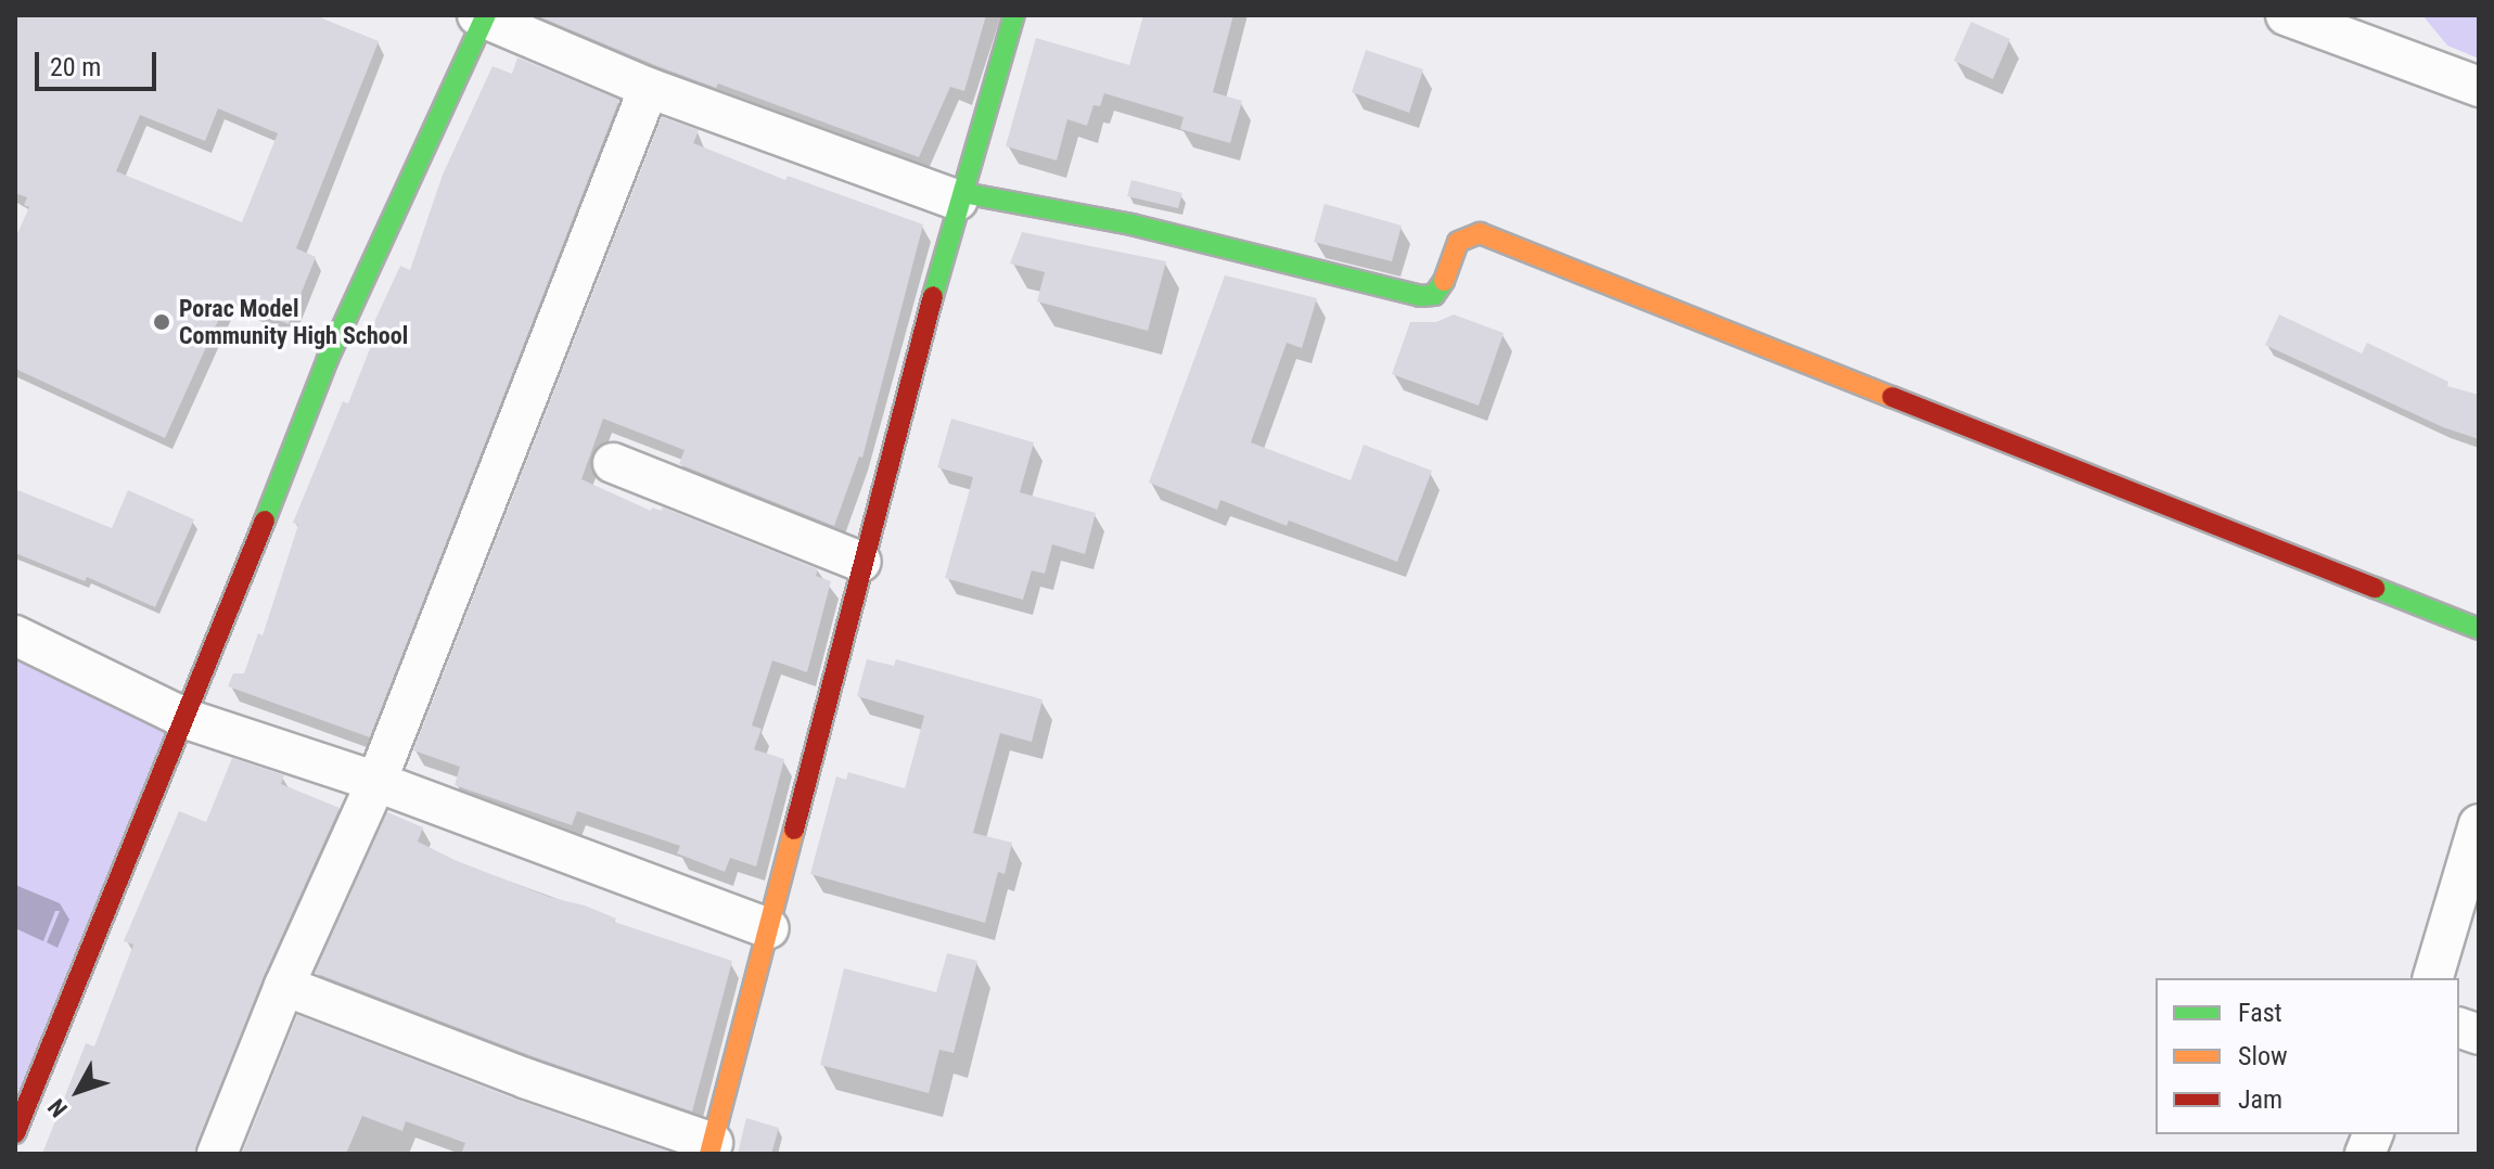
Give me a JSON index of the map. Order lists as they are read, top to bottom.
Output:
{
  "places": ["Porac Model Community High School"],
  "legend": ["Fast", "Slow", "Jam"],
  "scale_bar": "20 m",
  "north": "bottom left"
}
